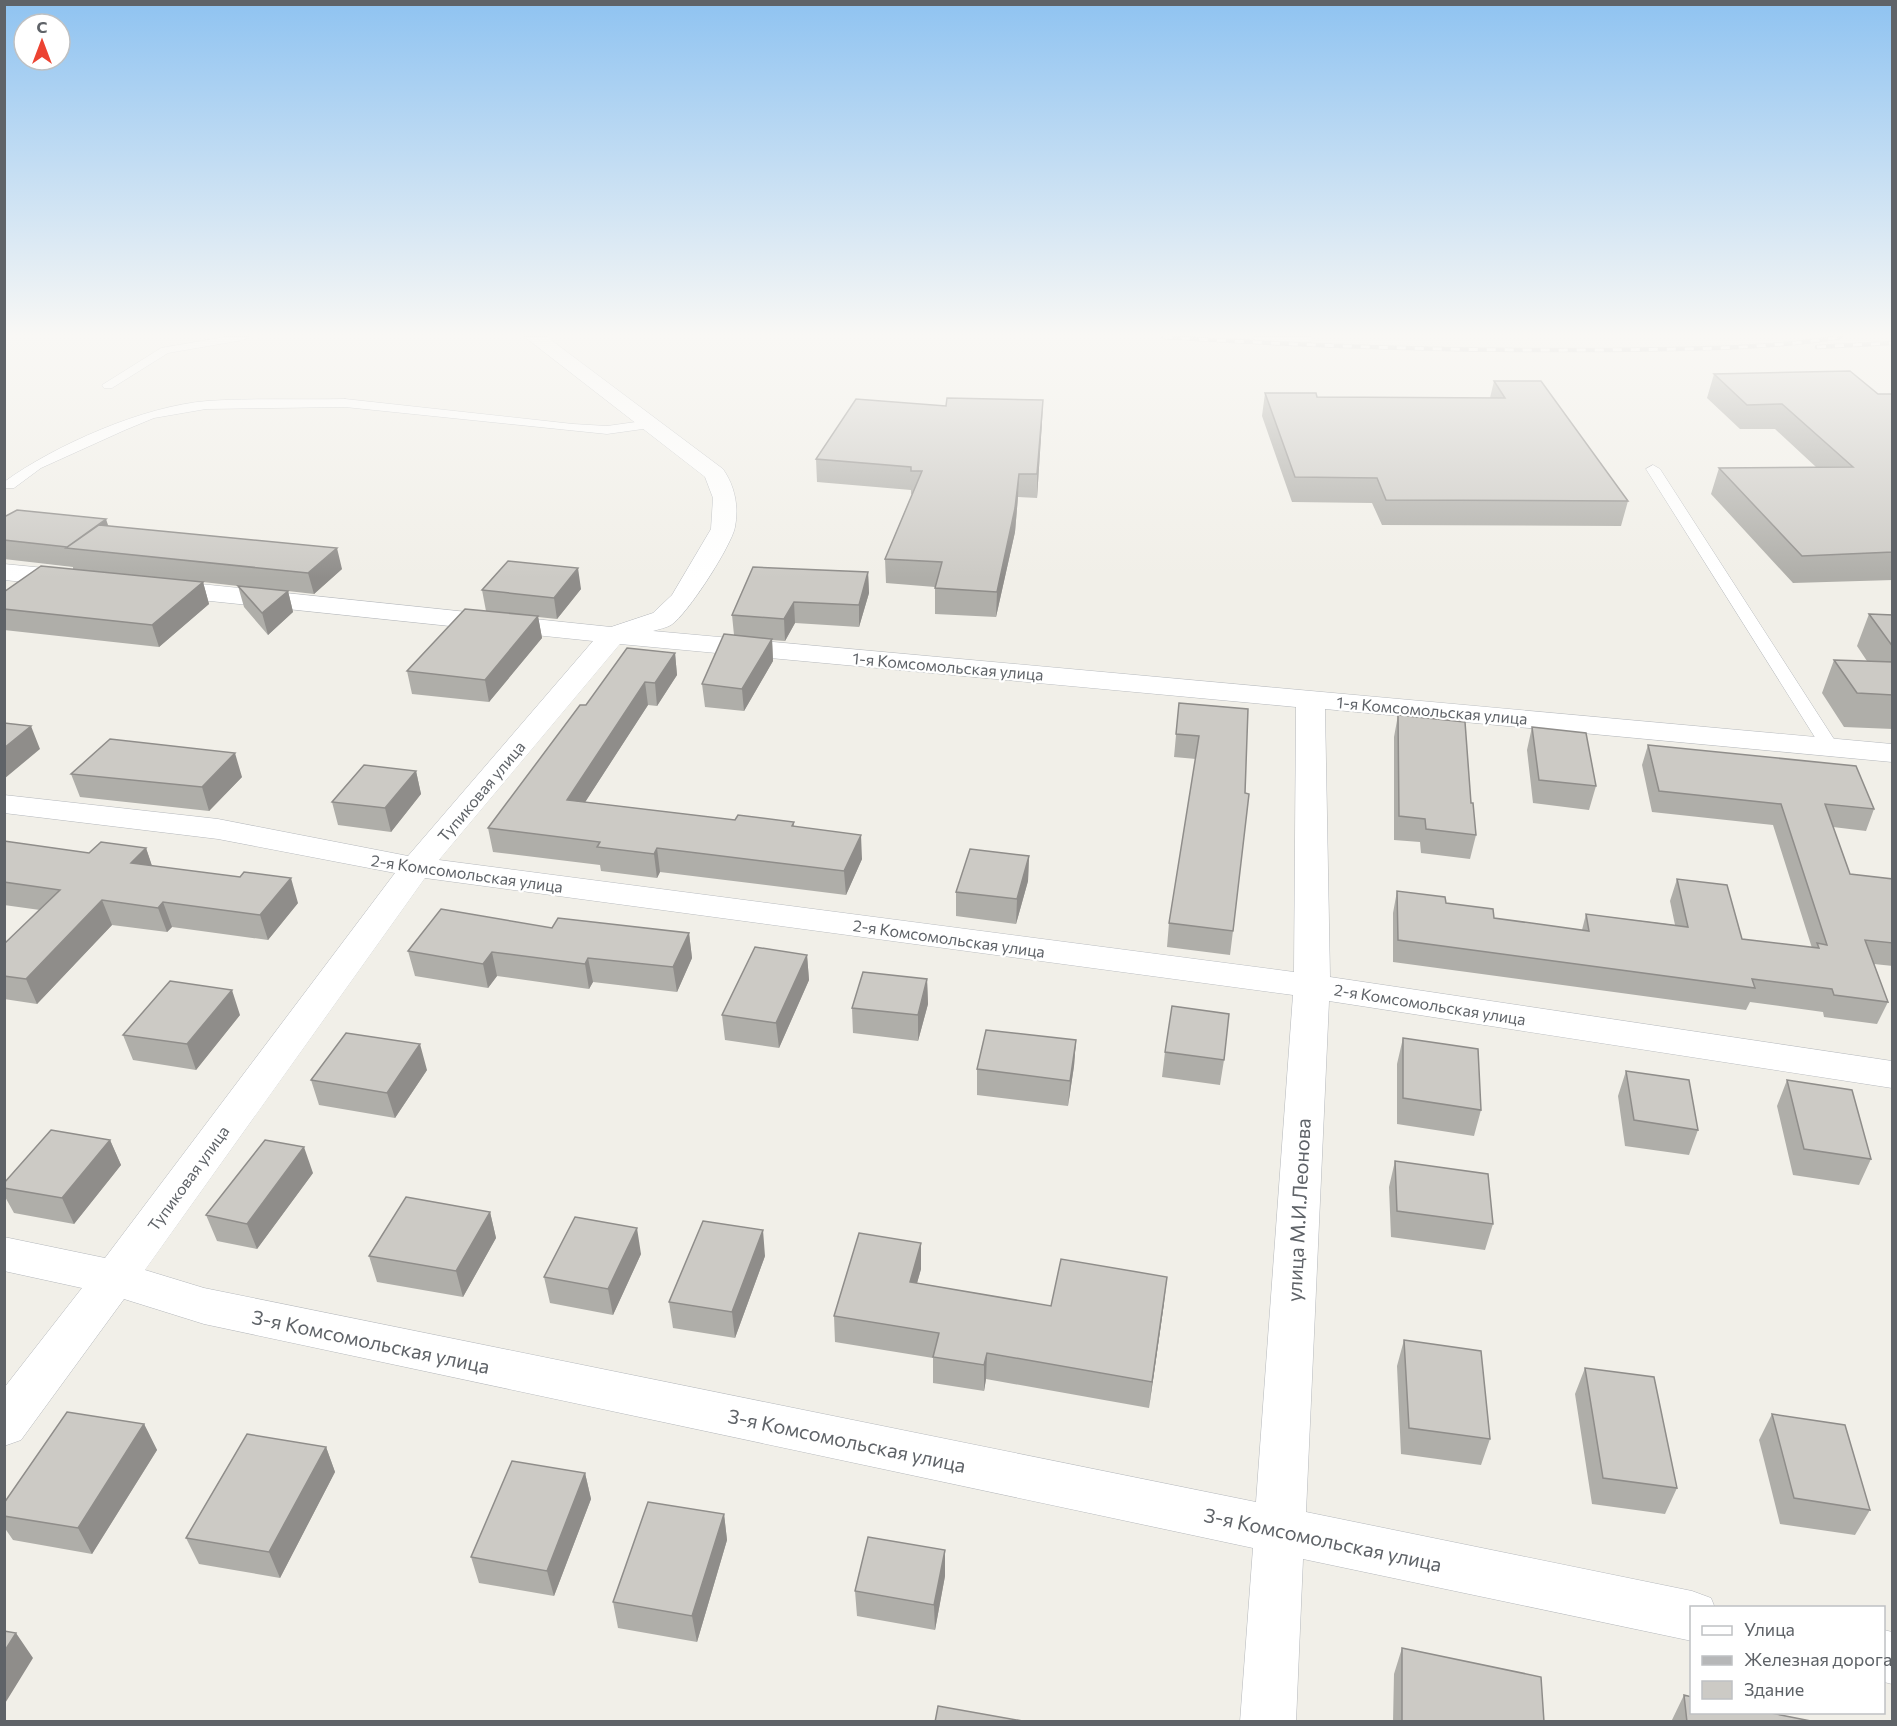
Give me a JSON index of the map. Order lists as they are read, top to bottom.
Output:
{
  "streets": {
    "street": [
      "1-я Комсомольская улица",
      "Тупиковая улица",
      "2-я Комсомольская улица",
      "улица М.И.Леонова",
      "3-я Комсомольская улица"
    ]
  },
  "crossings": [
    ["1-я Комсомольская улица", "Тупиковая улица"],
    ["1-я Комсомольская улица", "улица М.И.Леонова"],
    ["Тупиковая улица", "2-я Комсомольская улица"],
    ["Тупиковая улица", "3-я Комсомольская улица"],
    ["2-я Комсомольская улица", "улица М.И.Леонова"],
    ["улица М.И.Леонова", "3-я Комсомольская улица"]
  ],
  "legend": ["Улица", "Железная дорога", "Здание"],
  "north": "top"
}
